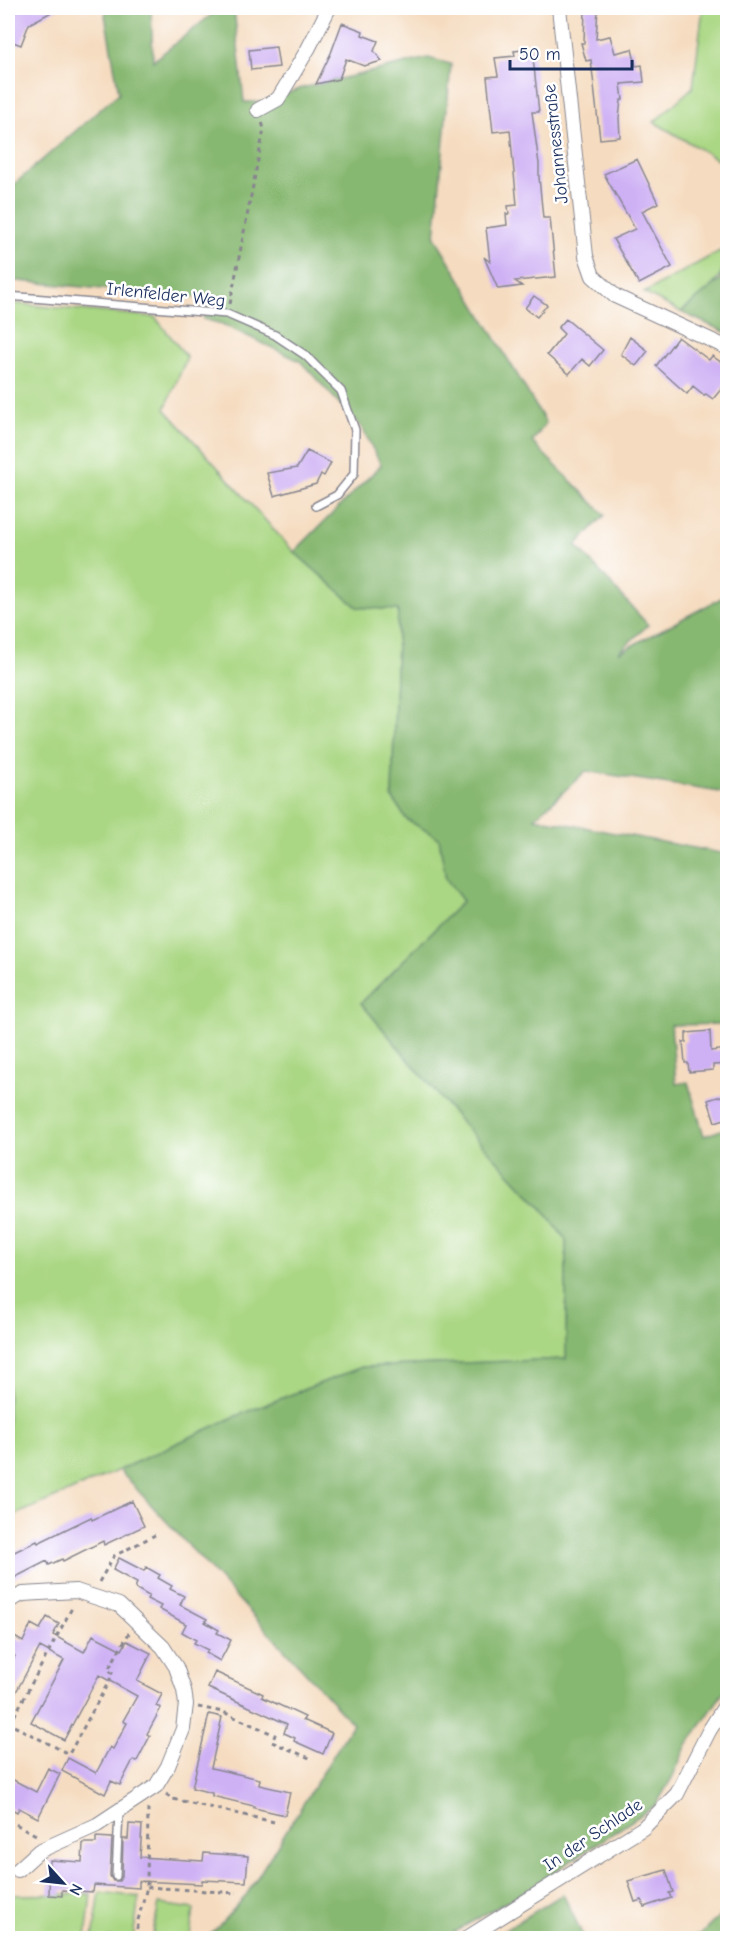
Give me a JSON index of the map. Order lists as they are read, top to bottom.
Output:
{
  "streets": {
    "street": ["Johannesstraße", "In der Schlade"],
    "lane": ["Irlenfelder Weg"]
  },
  "scale_bar": "50 m",
  "north": "bottom right"
}
